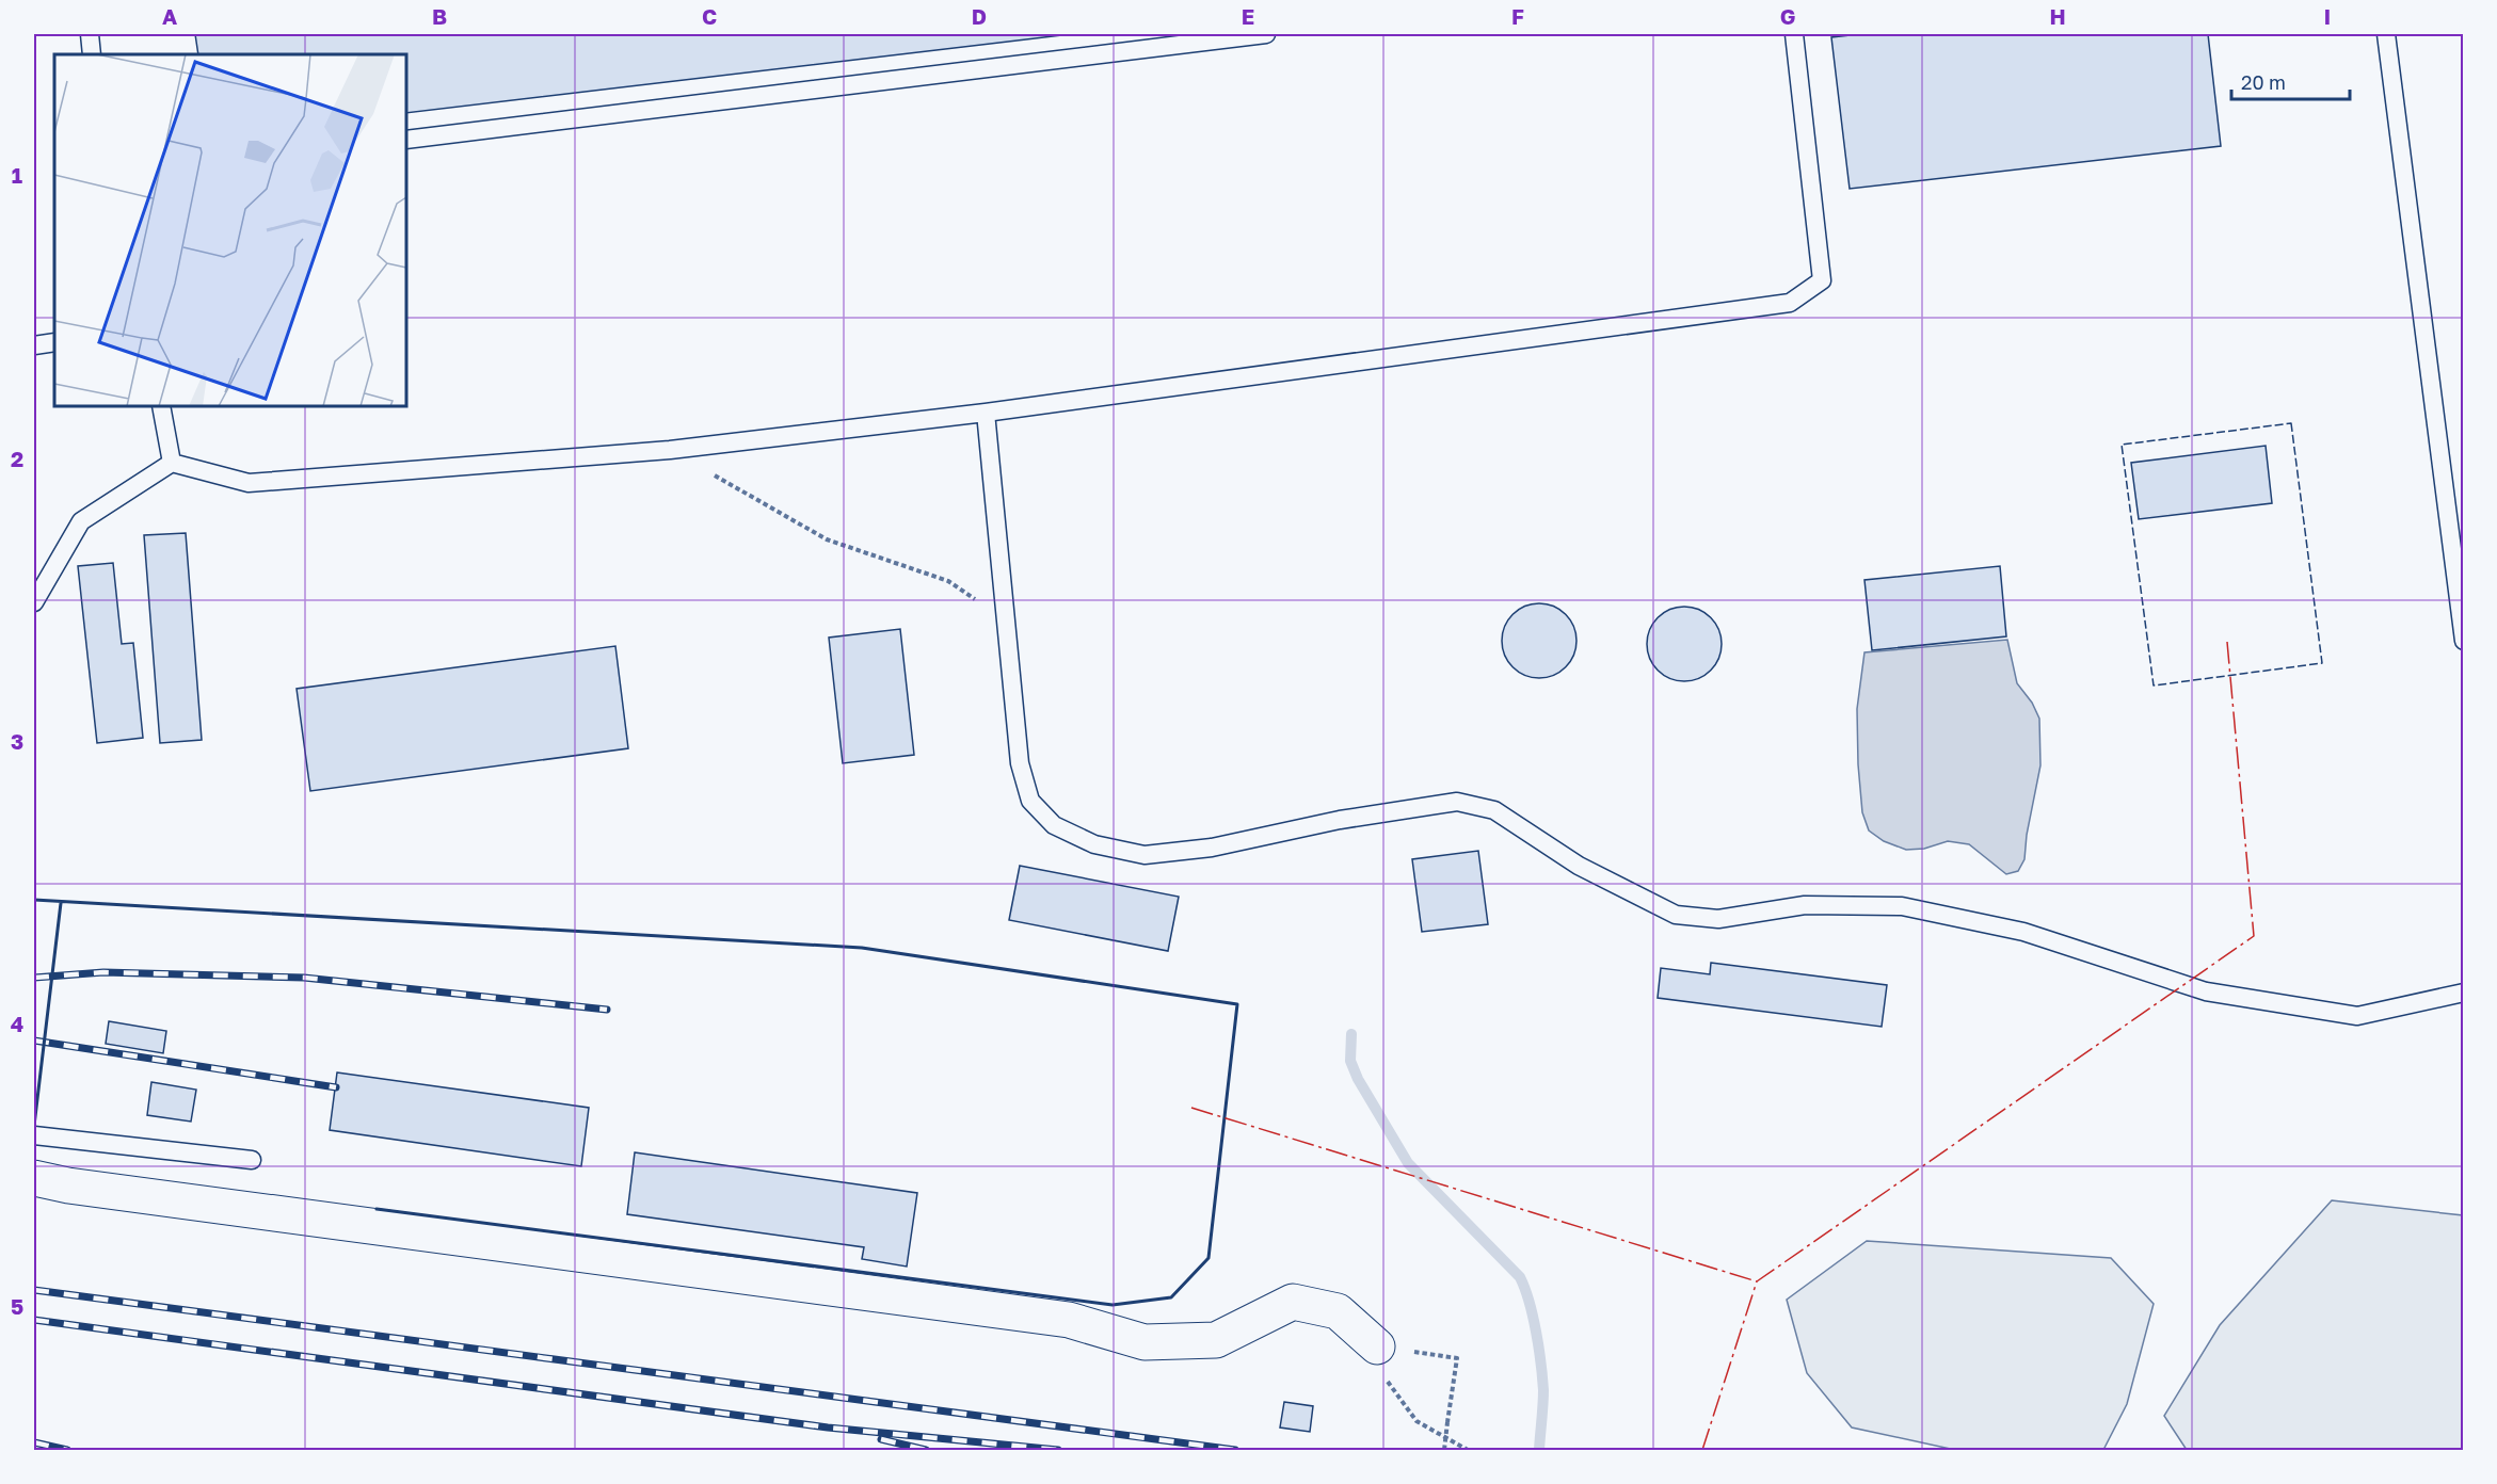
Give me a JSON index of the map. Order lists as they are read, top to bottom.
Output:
{
  "scale_bar": "20 m",
  "grid": {
    "columns": [
      "A",
      "B",
      "C",
      "D",
      "E",
      "F",
      "G",
      "H",
      "I"
    ],
    "rows": [
      "1",
      "2",
      "3",
      "4",
      "5"
    ]
  }
}
